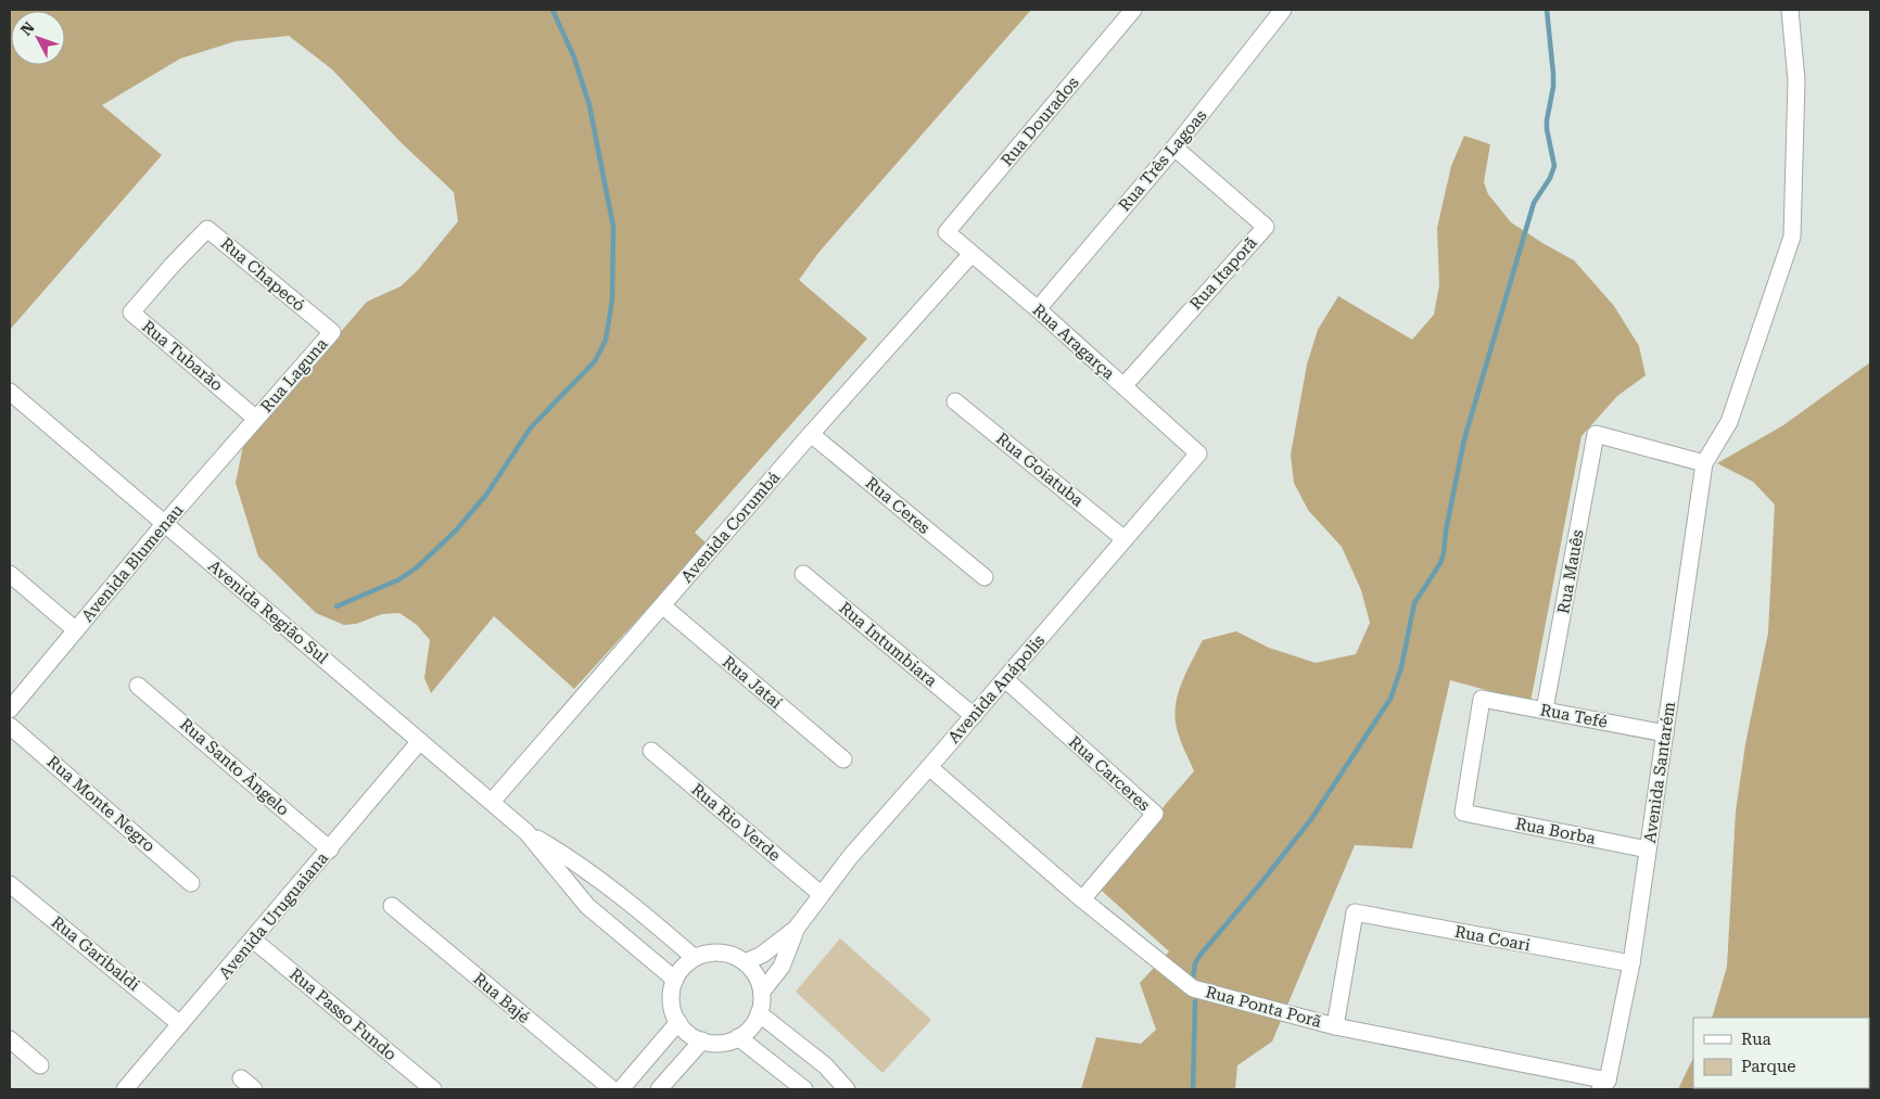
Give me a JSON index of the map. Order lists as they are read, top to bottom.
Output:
{
  "streets": {
    "street": [
      "Rua Dourados",
      "Rua Três Lagoas",
      "Rua Itaporã",
      "Rua Chapecó",
      "Rua Aragarça",
      "Rua Tubarão",
      "Rua Laguna",
      "Rua Goiatuba",
      "Rua Ceres",
      "Avenida Corumbá",
      "Avenida Blumenau",
      "Rua Mauês",
      "Avenida Região Sul",
      "Rua Intumbiara",
      "Rua Jataí",
      "Avenida Anápolis",
      "Rua Tefé",
      "Rua Santo Ângelo",
      "Avenida Santarém",
      "Rua Carceres",
      "Rua Monte Negro",
      "Rua Rio Verde",
      "Rua Borba",
      "Avenida Uruguaiana",
      "Rua Coari",
      "Rua Garibaldi",
      "Rua Bajé",
      "Rua Ponta Porã",
      "Rua Passo Fundo"
    ]
  },
  "crossings": [
    ["Rua Dourados", "Rua Aragarça"],
    ["Rua Três Lagoas", "Rua Itaporã"],
    ["Rua Três Lagoas", "Rua Aragarça"],
    ["Rua Itaporã", "Rua Aragarça"],
    ["Rua Chapecó", "Rua Tubarão"],
    ["Rua Chapecó", "Rua Laguna"],
    ["Rua Aragarça", "Avenida Corumbá"],
    ["Rua Aragarça", "Avenida Anápolis"],
    ["Rua Tubarão", "Rua Laguna"],
    ["Rua Tubarão", "Avenida Blumenau"],
    ["Rua Laguna", "Avenida Blumenau"],
    ["Rua Goiatuba", "Avenida Anápolis"],
    ["Rua Ceres", "Avenida Corumbá"],
    ["Avenida Corumbá", "Avenida Região Sul"],
    ["Avenida Corumbá", "Rua Jataí"],
    ["Avenida Blumenau", "Avenida Região Sul"],
    ["Rua Mauês", "Rua Tefé"],
    ["Rua Mauês", "Avenida Santarém"],
    ["Avenida Região Sul", "Avenida Anápolis"],
    ["Avenida Região Sul", "Avenida Uruguaiana"],
    ["Rua Intumbiara", "Avenida Anápolis"],
    ["Avenida Anápolis", "Rua Carceres"],
    ["Avenida Anápolis", "Rua Rio Verde"],
    ["Avenida Anápolis", "Rua Ponta Porã"],
    ["Rua Tefé", "Avenida Santarém"],
    ["Rua Tefé", "Rua Borba"],
    ["Rua Santo Ângelo", "Avenida Uruguaiana"],
    ["Avenida Santarém", "Rua Borba"],
    ["Avenida Santarém", "Rua Coari"],
    ["Avenida Santarém", "Rua Ponta Porã"],
    ["Rua Carceres", "Rua Ponta Porã"],
    ["Avenida Uruguaiana", "Rua Garibaldi"],
    ["Avenida Uruguaiana", "Rua Passo Fundo"],
    ["Rua Coari", "Rua Ponta Porã"]
  ],
  "legend": ["Rua", "Parque"],
  "north": "top left"
}
